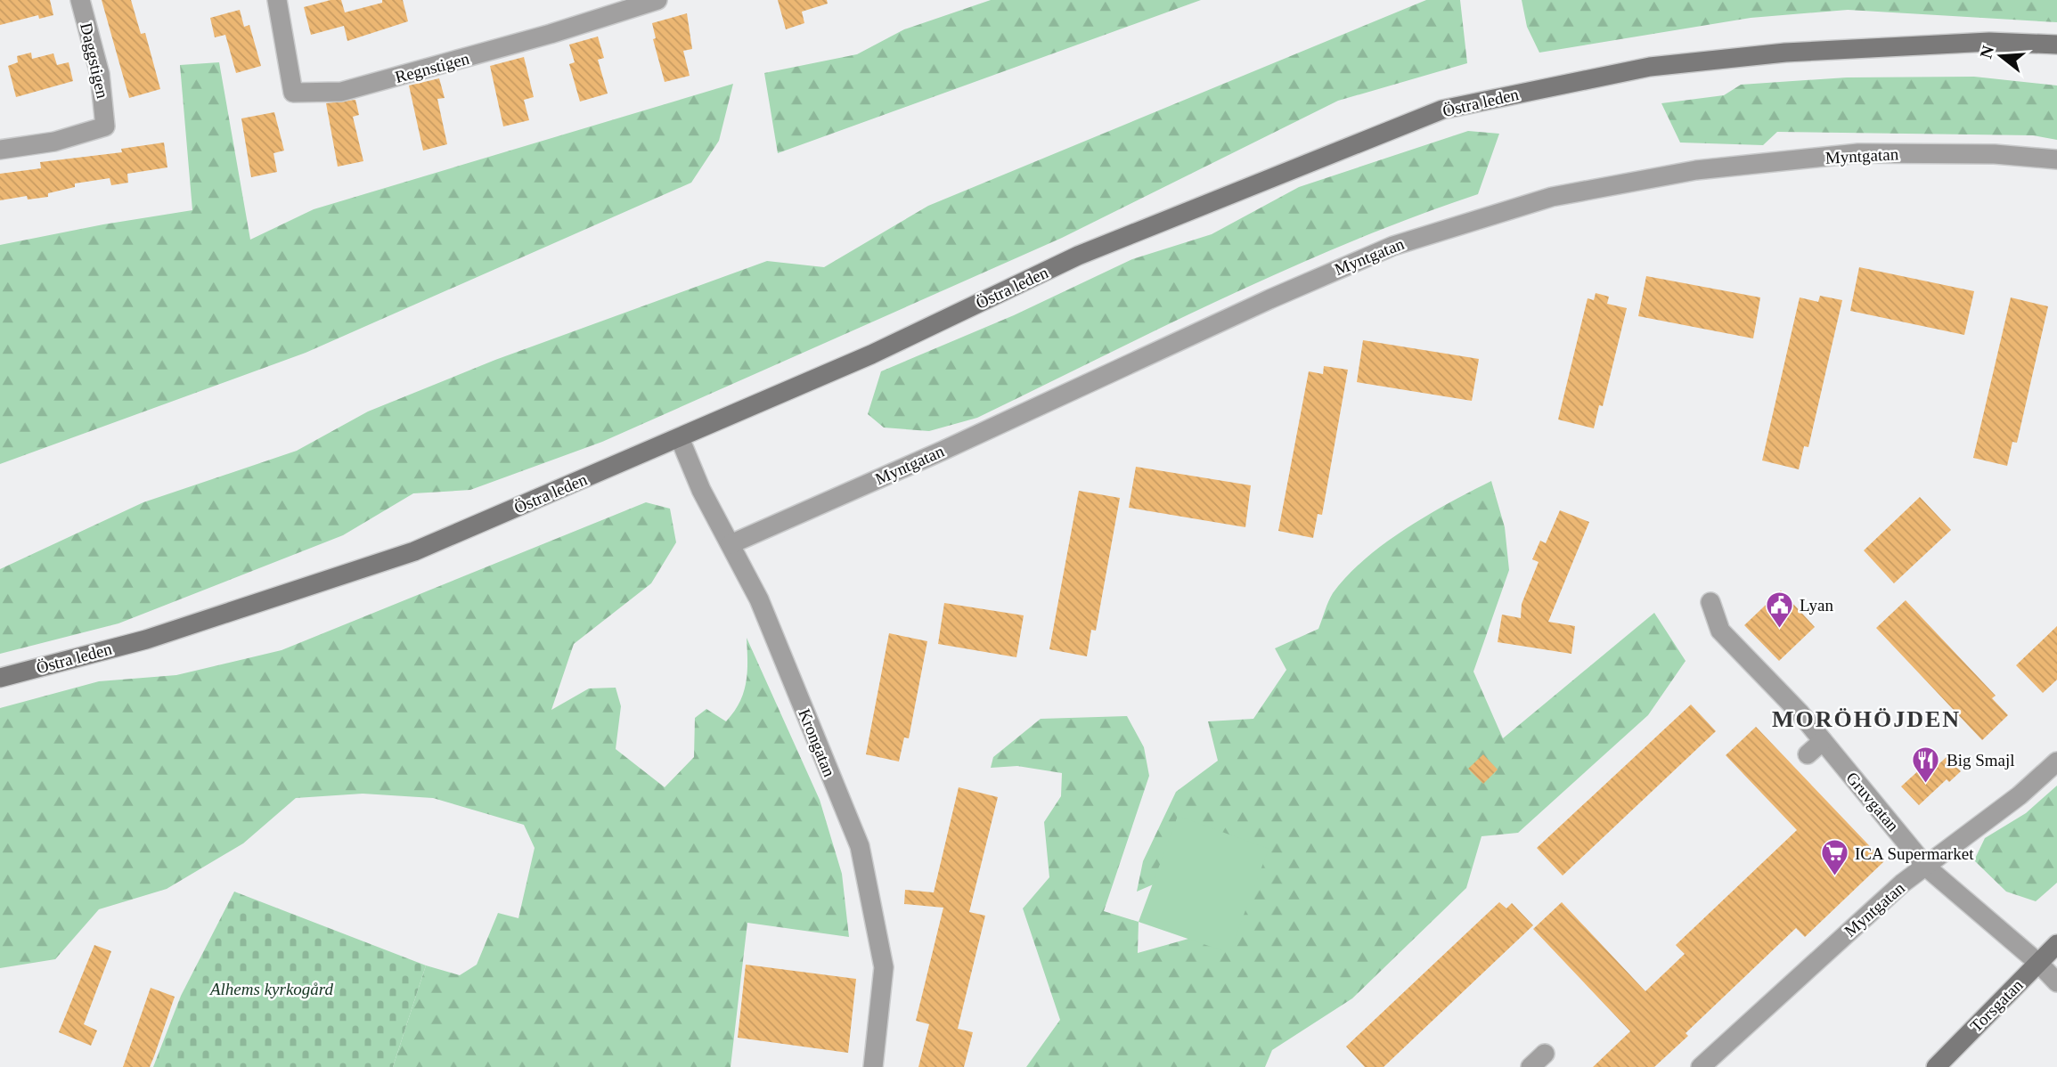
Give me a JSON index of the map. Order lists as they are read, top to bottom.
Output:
{
  "streets": {
    "street": [
      "Daggstigen",
      "Regnstigen",
      "Östra leden",
      "Myntgatan",
      "Krongatan",
      "Gruvgatan",
      "Torsgatan"
    ]
  },
  "crossings": [
    ["Östra leden", "Krongatan"],
    ["Myntgatan", "Krongatan"],
    ["Myntgatan", "Gruvgatan"],
    ["Gruvgatan", "Torsgatan"]
  ],
  "districts": ["MORÖHÖJDEN"],
  "parks": ["Alhems kyrkogård"],
  "places": {
    "public building": ["Lyan"],
    "restaurant": ["Big Smajl"],
    "supermarket": ["ICA Supermarket"]
  },
  "north": "left"
}
